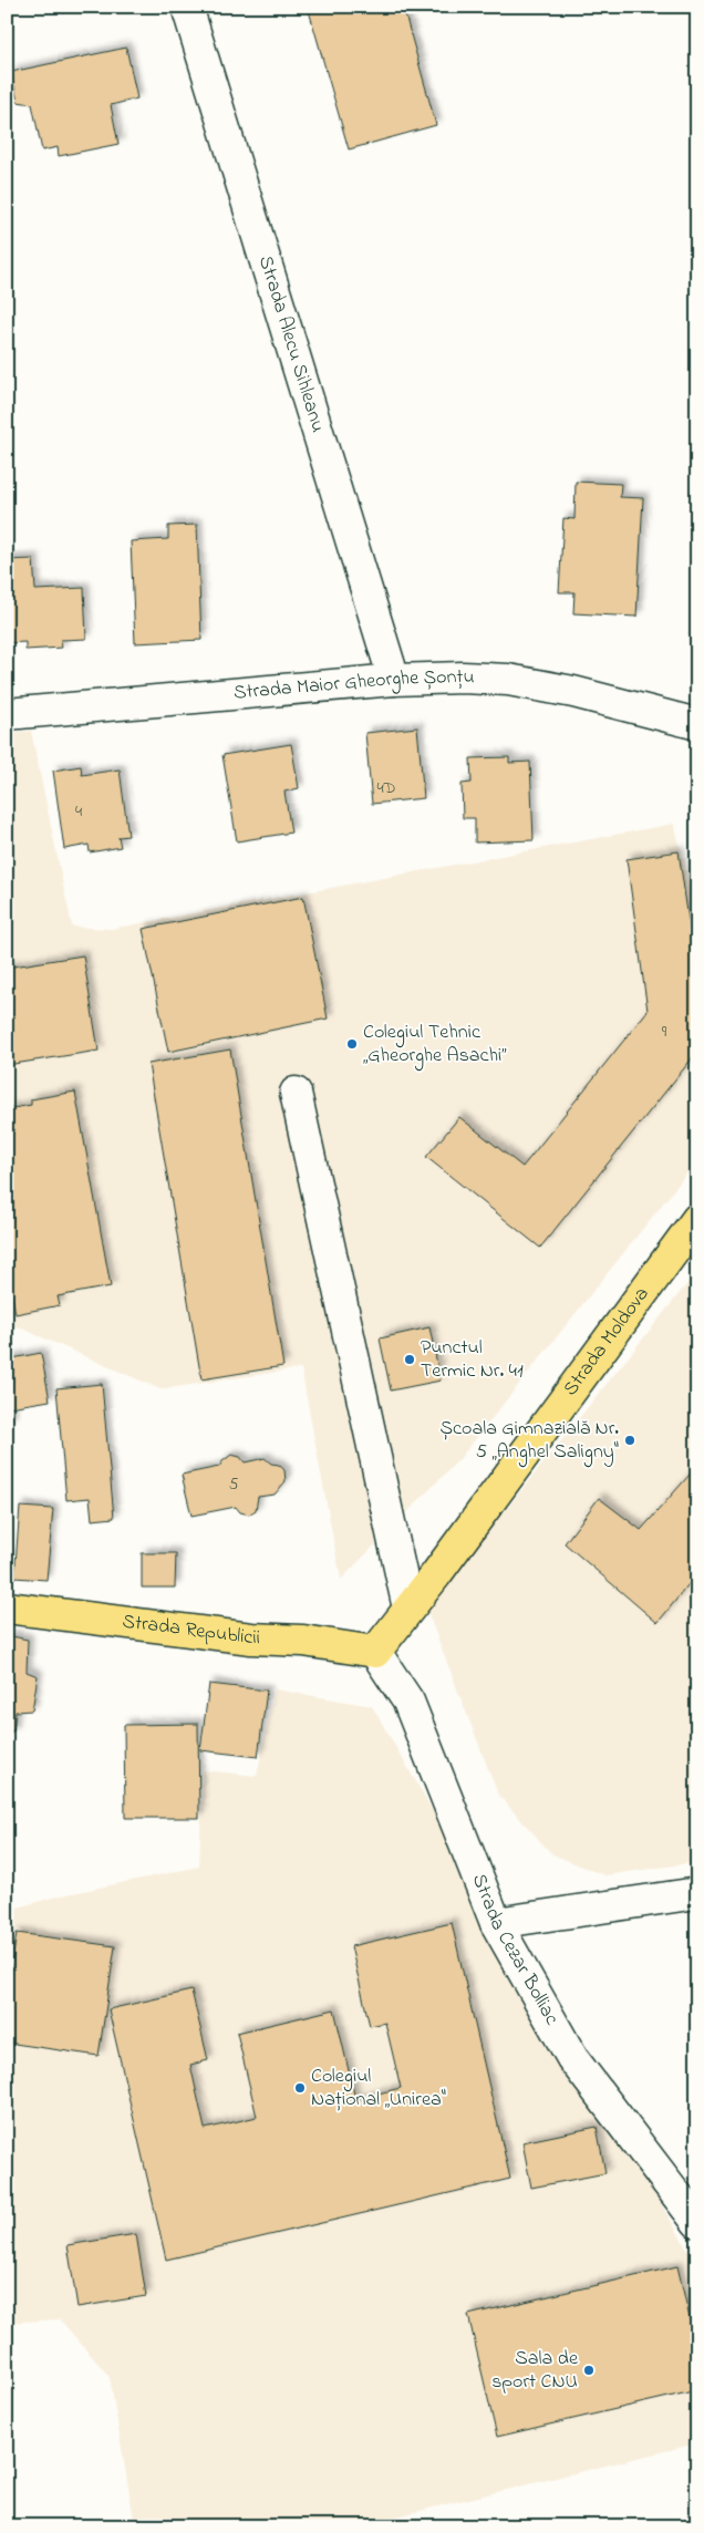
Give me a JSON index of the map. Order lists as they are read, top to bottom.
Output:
{
  "streets": {
    "main road": ["Strada Moldova", "Strada Republicii"],
    "street": ["Strada Alecu Sihleanu", "Strada Maior Gheorghe Șonțu", "Strada Cezar Bolliac"]
  },
  "crossings": [
    ["Strada Alecu Sihleanu", "Strada Maior Gheorghe Șonțu"],
    ["Strada Moldova", "Strada Republicii"],
    ["Strada Moldova", "Strada Cezar Bolliac"],
    ["Strada Republicii", "Strada Cezar Bolliac"]
  ],
  "places": [
    "Colegiul Tehnic „Gheorghe Asachi”",
    "Punctul Termic Nr. 41",
    "Școala Gimnazială Nr. 5 „Anghel Saligny\"",
    "Colegiul Național „Unirea\"",
    "Sala de sport CNU"
  ],
  "house_numbers": [
    "4D",
    "4",
    "9",
    "5"
  ]
}
